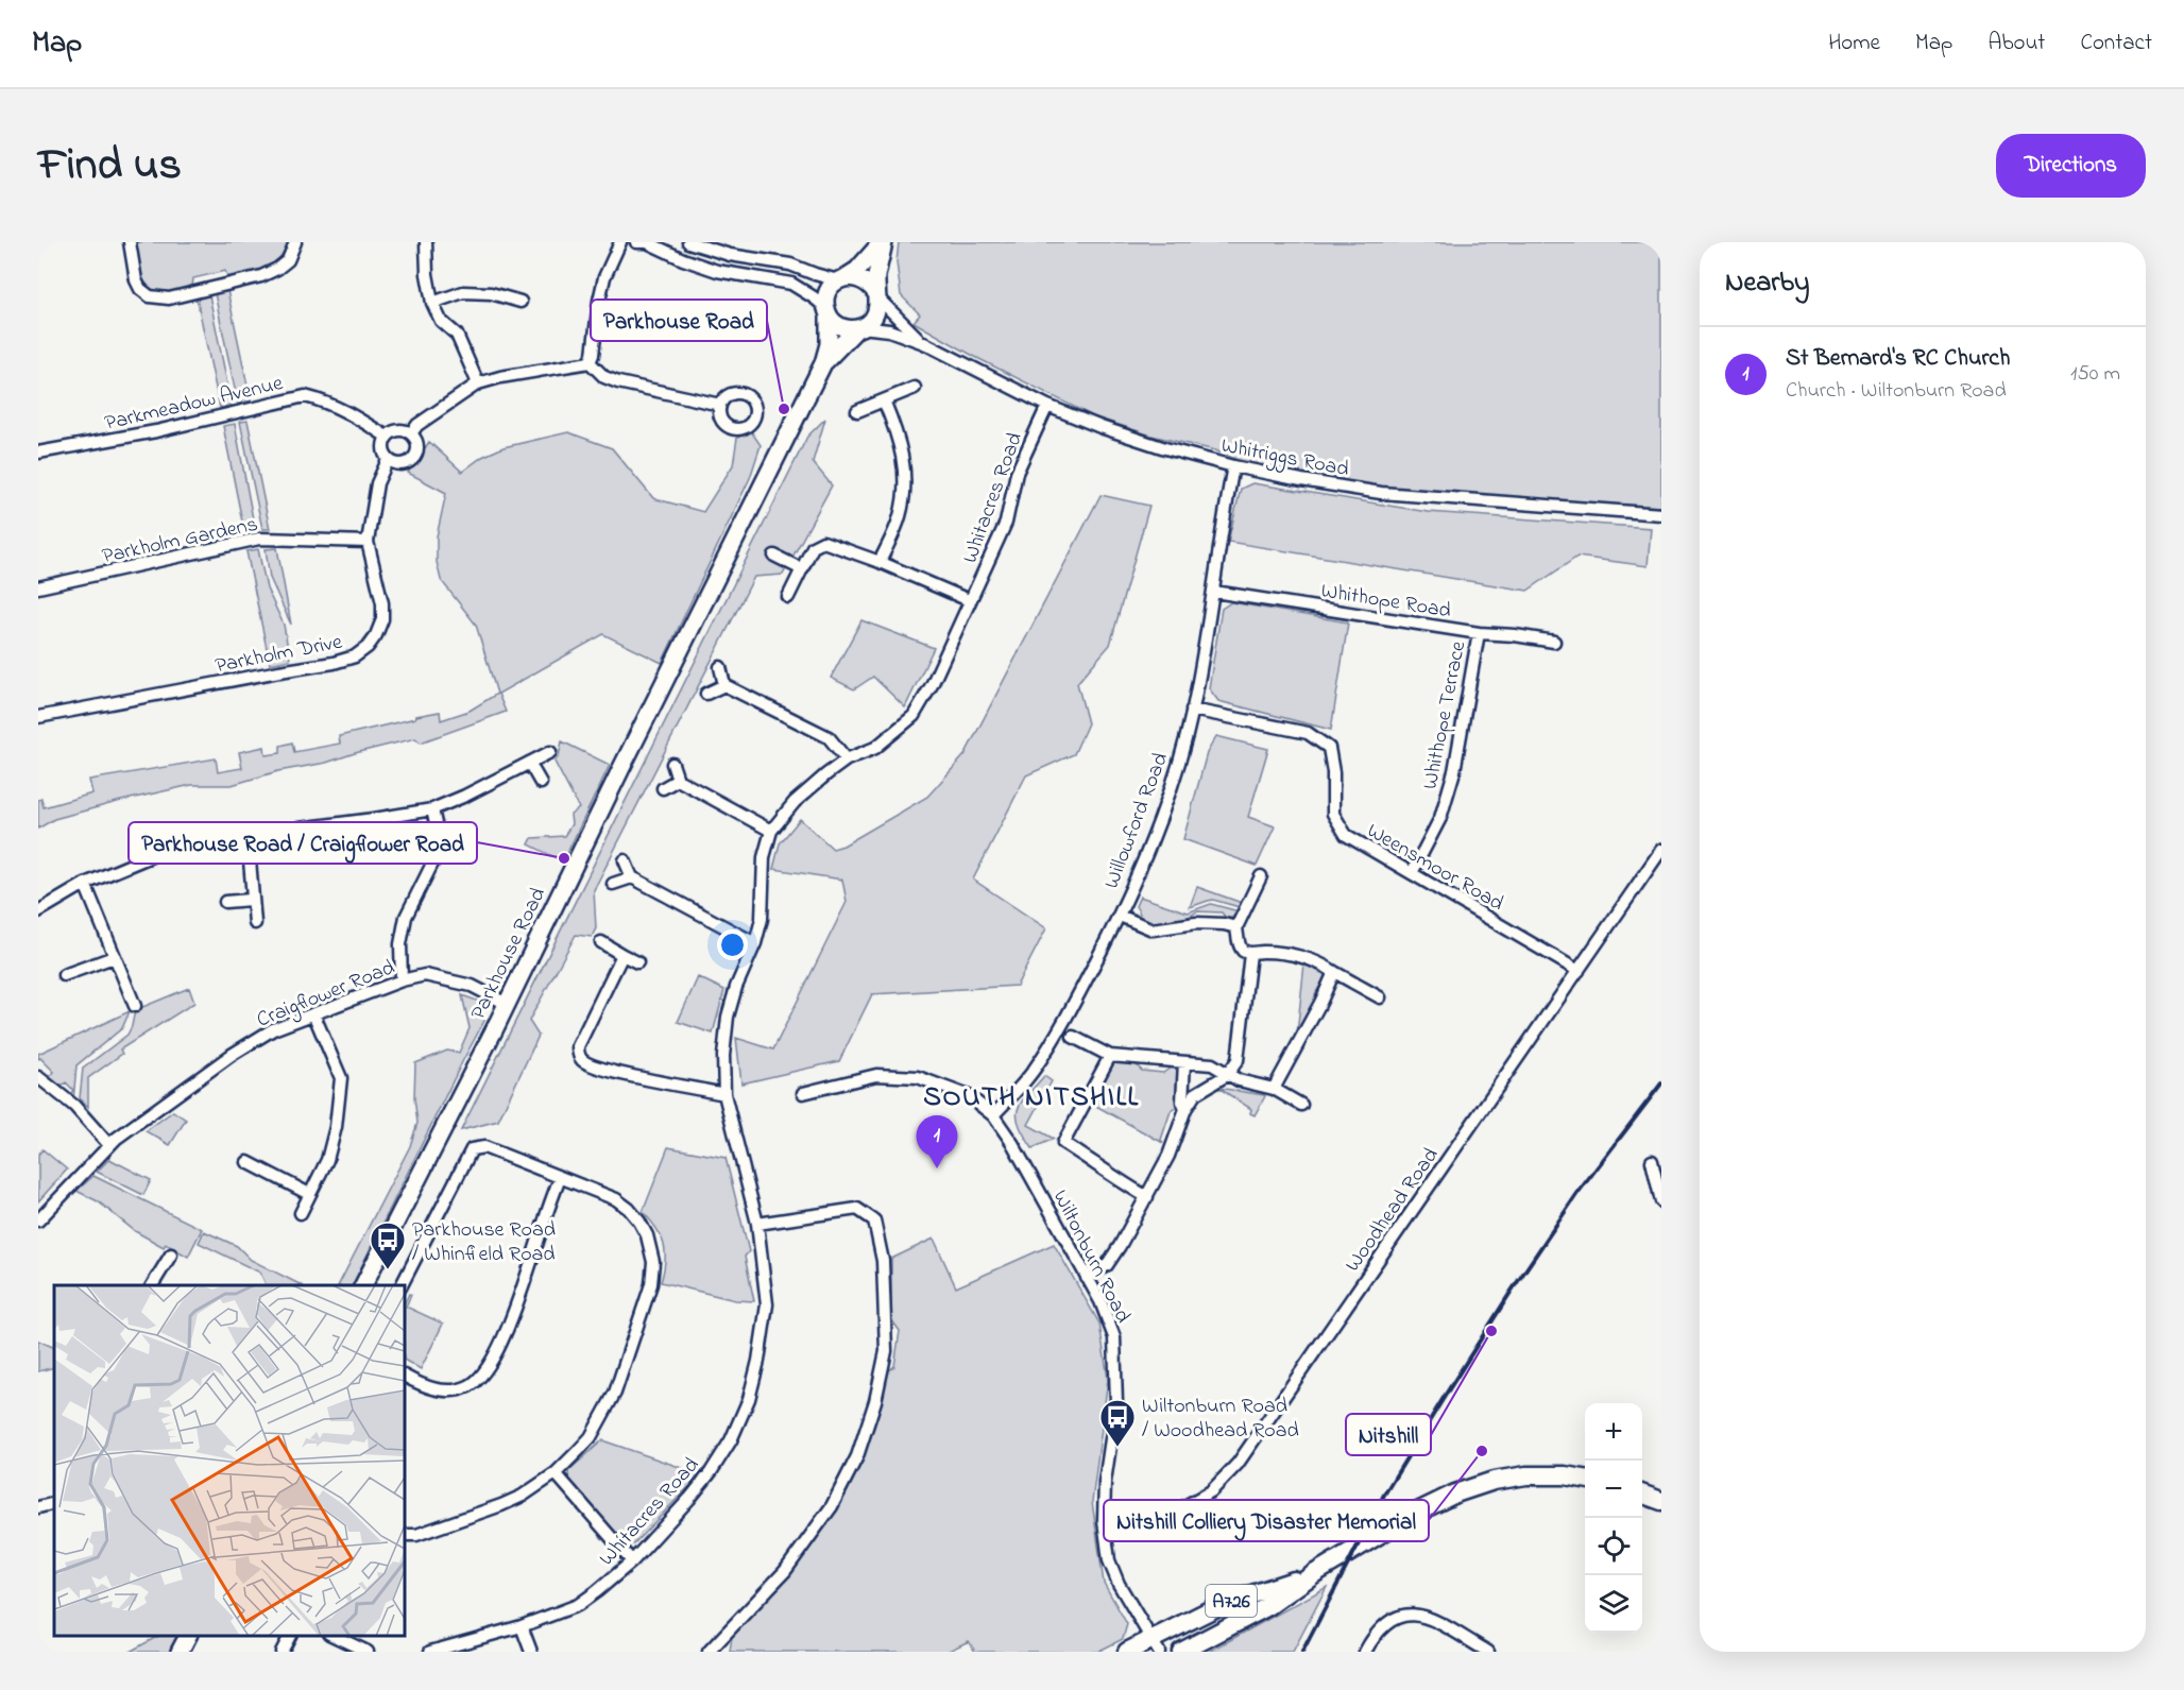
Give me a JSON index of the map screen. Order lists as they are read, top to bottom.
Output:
{
  "streets": {
    "main road": ["Parkhouse Road", "A726"],
    "street": [
      "Parkmeadow Avenue",
      "Whitriggs Road",
      "Whitacres Road",
      "Parkholm Gardens",
      "Whithope Road",
      "Parkholm Drive",
      "Whithope Terrace",
      "Willowford Road",
      "Weensmoor Road",
      "Craigflower Road",
      "Woodhead Road",
      "Wiltonburn Road"
    ]
  },
  "crossings": [
    ["Parkmeadow Avenue", "Parkholm Drive"],
    ["Whitriggs Road", "Whitacres Road"],
    ["Whitriggs Road", "Willowford Road"],
    ["Whitriggs Road", "Parkhouse Road"],
    ["Parkholm Gardens", "Parkholm Drive"],
    ["Whithope Road", "Whithope Terrace"],
    ["Whithope Road", "Willowford Road"],
    ["Whithope Terrace", "Weensmoor Road"],
    ["Willowford Road", "Weensmoor Road"],
    ["Willowford Road", "Wiltonburn Road"],
    ["Weensmoor Road", "Woodhead Road"],
    ["Parkhouse Road", "Craigflower Road"],
    ["Woodhead Road", "Wiltonburn Road"],
    ["Wiltonburn Road", "A726"]
  ],
  "districts": ["SOUTH NITSHILL"],
  "places": {
    "other": [
      "Parkhouse Road",
      "Parkhouse Road / Craigflower Road",
      "Nitshill",
      "Nitshill Colliery Disaster Memorial"
    ],
    "bus stop": ["Parkhouse Road / Whinfield Road", "Wiltonburn Road / Woodhead Road"]
  },
  "page": {
    "header": "Map",
    "nav": [
      "Home",
      "Map",
      "About",
      "Contact"
    ],
    "title": "Find us",
    "buttons": "Directions",
    "heading": "Nearby",
    "list": [
      {
        "mark": "1",
        "name": "St Bernard's RC Church",
        "note": "Church · Wiltonburn Road",
        "value": "150 m"
      }
    ],
    "pins": "1",
    "map_buttons": ["+", "−"]
  }
}
